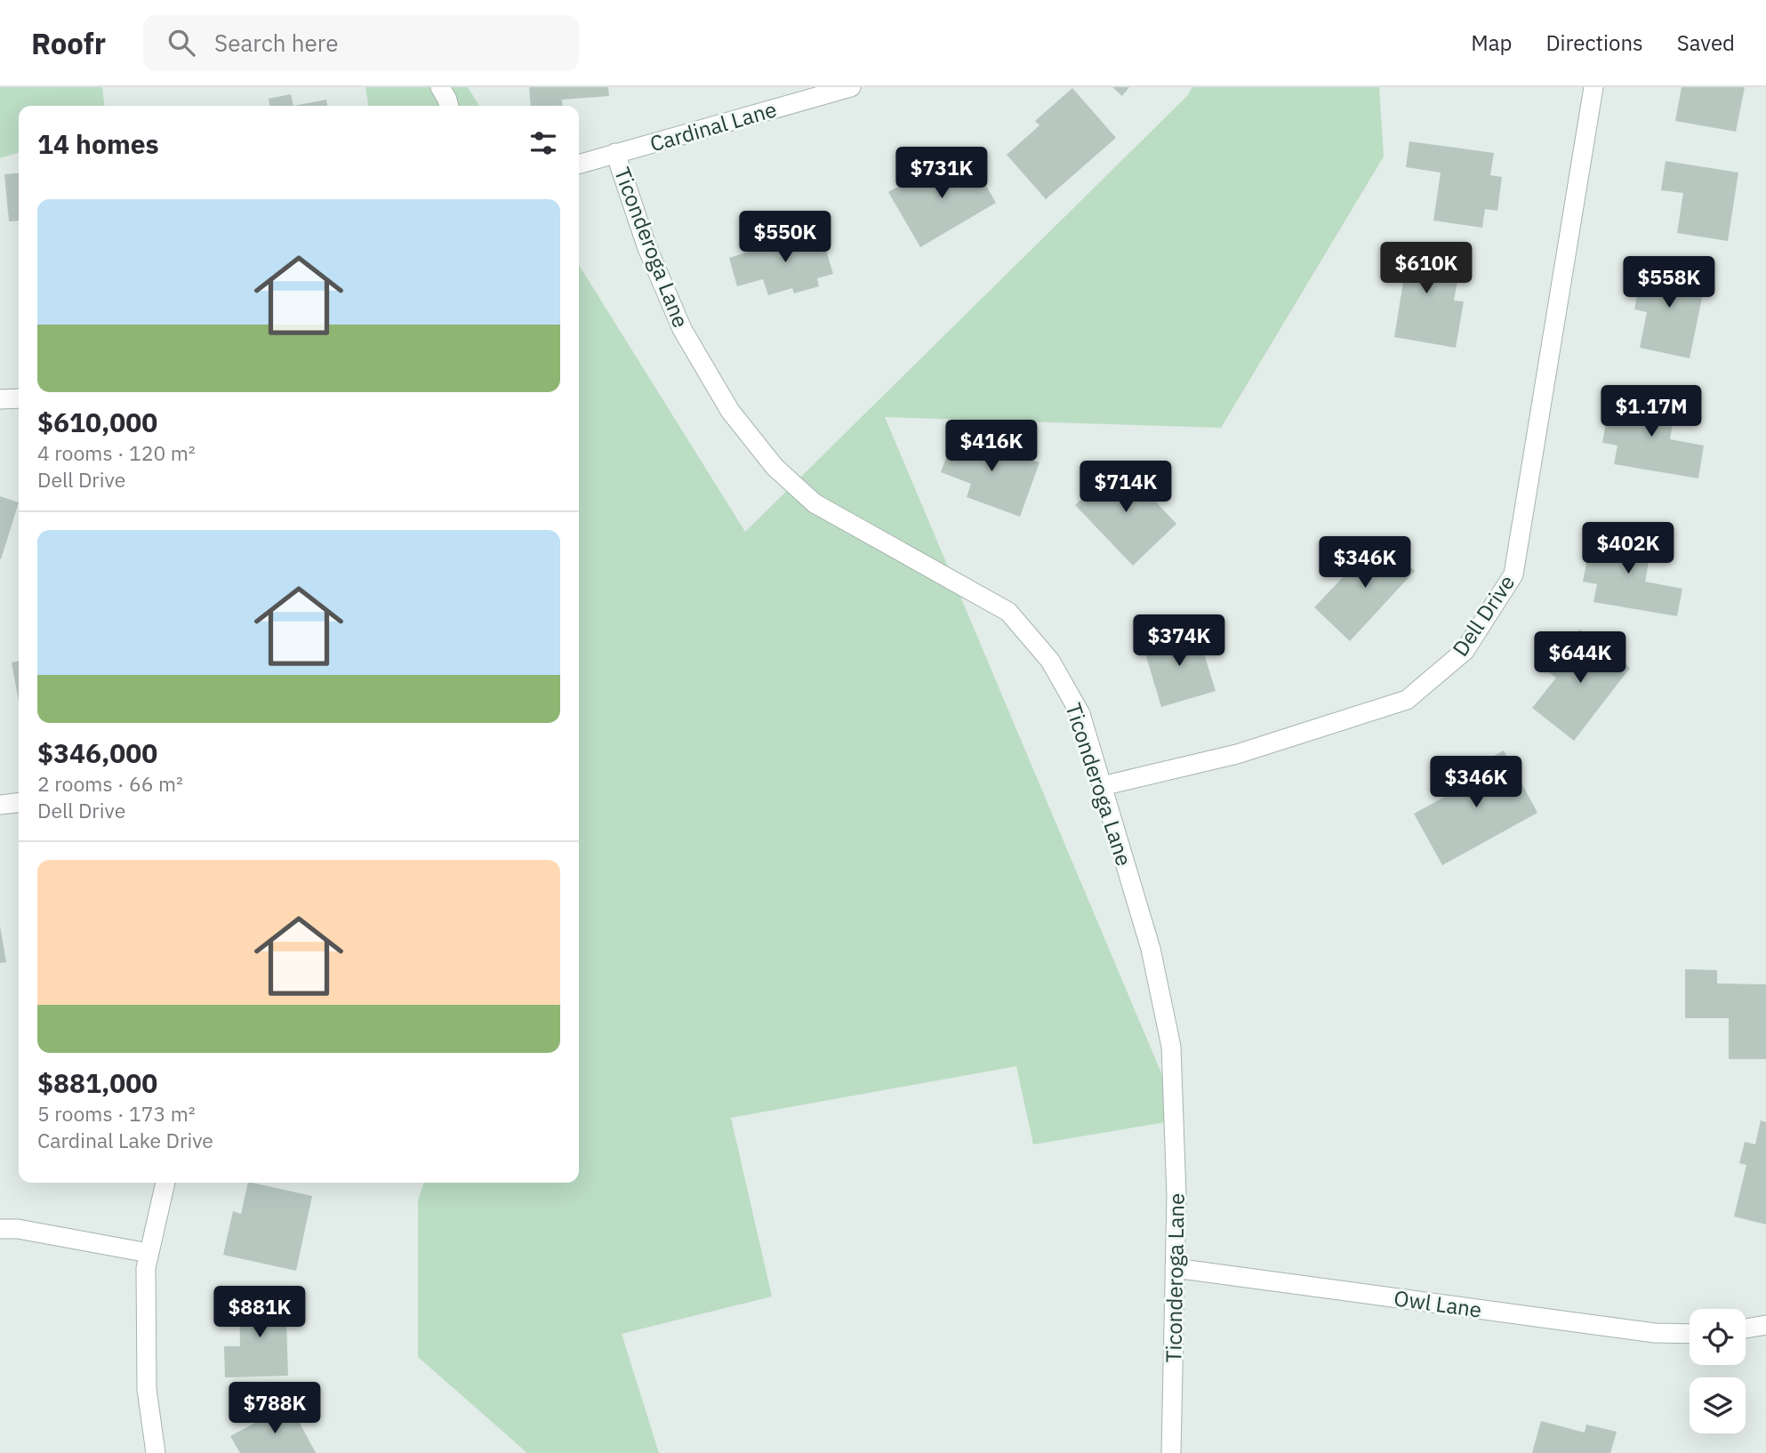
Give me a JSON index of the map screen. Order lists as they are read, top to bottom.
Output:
{
  "streets": {
    "street": [
      "Cardinal Lane",
      "Ticonderoga Lane",
      "Dell Drive",
      "Owl Lane"
    ]
  },
  "crossings": [
    ["Cardinal Lane", "Ticonderoga Lane"],
    ["Ticonderoga Lane", "Dell Drive"],
    ["Ticonderoga Lane", "Owl Lane"]
  ],
  "page": {
    "header": "Roofr",
    "search": "Search here",
    "nav": ["Map", "Directions", "Saved"],
    "heading": "14 homes",
    "price": [
      "$731K",
      "$550K",
      "$610K",
      "$558K",
      "$1.17M",
      "$416K",
      "$714K",
      "$402K",
      "$346K",
      "$374K",
      "$644K",
      "$346K",
      "$881K",
      "$788K"
    ],
    "list": [
      {
        "name": "$610,000",
        "note": "4 rooms · 120 m² · Dell Drive"
      },
      {
        "name": "$346,000",
        "note": "2 rooms · 66 m² · Dell Drive"
      },
      {
        "name": "$881,000",
        "note": "5 rooms · 173 m² · Cardinal Lake Drive"
      }
    ]
  }
}
